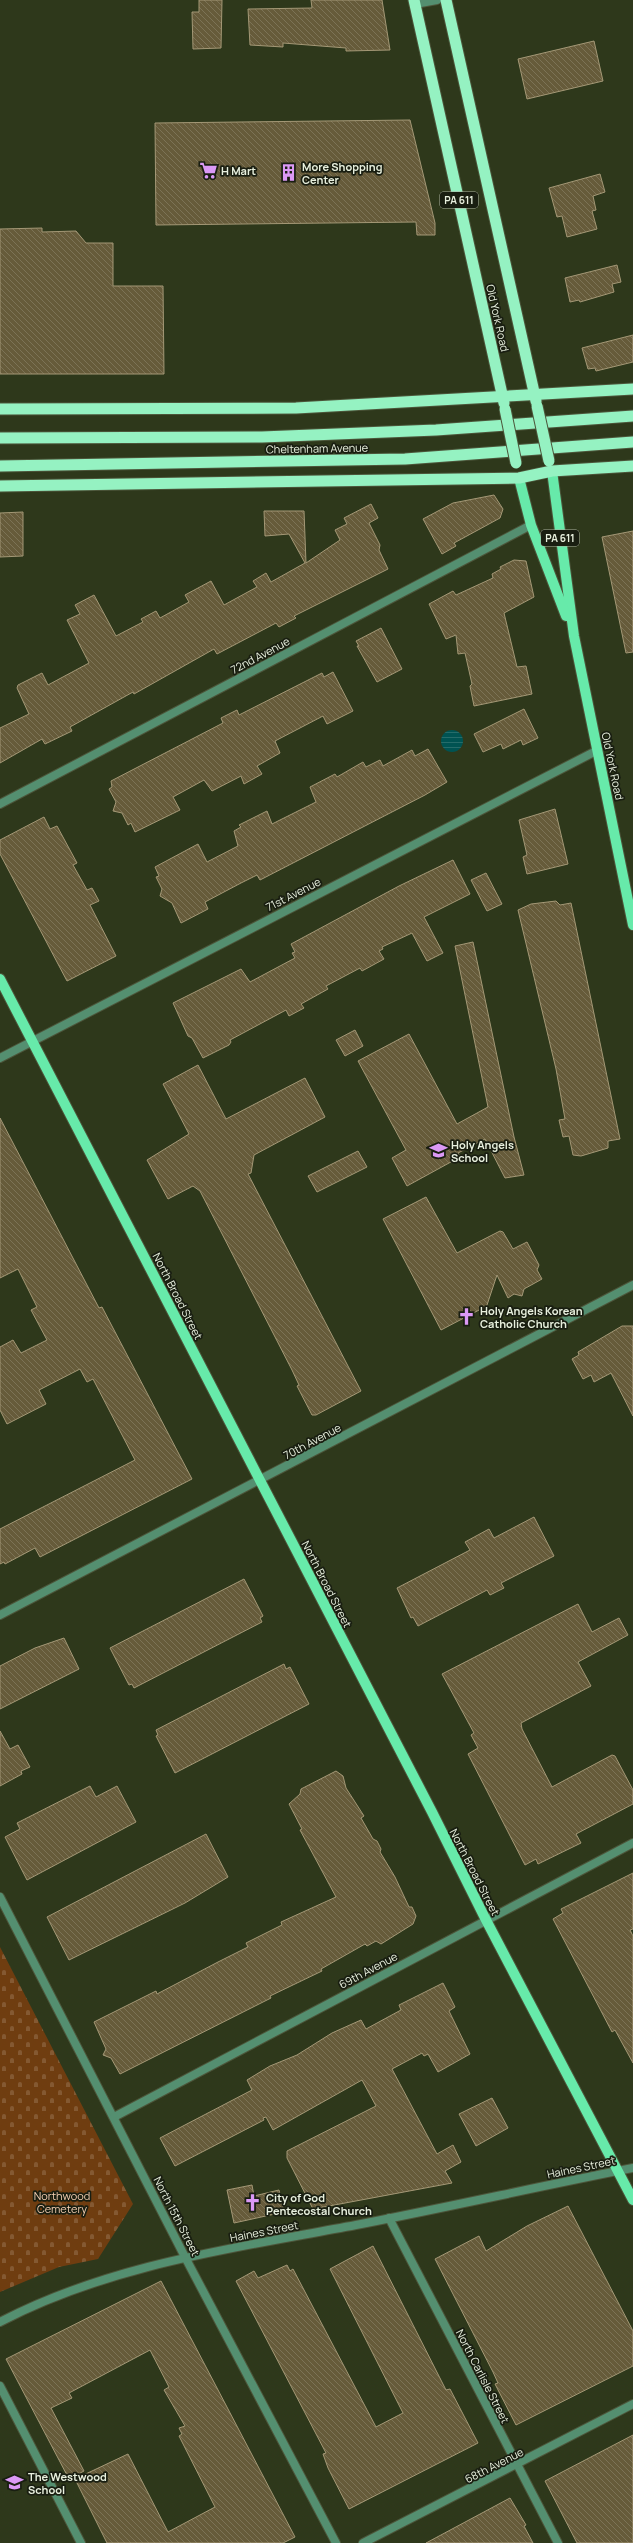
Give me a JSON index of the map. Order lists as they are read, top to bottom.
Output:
{
  "streets": {
    "highway": ["PA 611", "Old York Road", "Cheltenham Avenue"],
    "main road": ["North Broad Street"],
    "street": [
      "72nd Avenue",
      "71st Avenue",
      "70th Avenue",
      "69th Avenue",
      "Haines Street",
      "North 15th Street",
      "North Carlisle Street",
      "68th Avenue"
    ]
  },
  "crossings": [
    ["Old York Road", "72nd Avenue"],
    ["Old York Road", "71st Avenue"],
    ["71st Avenue", "North Broad Street"],
    ["North Broad Street", "70th Avenue"],
    ["North Broad Street", "69th Avenue"],
    ["North Broad Street", "Haines Street"],
    ["69th Avenue", "North 15th Street"],
    ["Haines Street", "North 15th Street"],
    ["Haines Street", "North Carlisle Street"],
    ["North Carlisle Street", "68th Avenue"]
  ],
  "parks": ["Northwood Cemetery"],
  "places": {
    "supermarket": ["H Mart"],
    "building": ["More Shopping Center"],
    "school or university": ["Holy Angels School", "The Westwood School"],
    "church": ["Holy Angels Korean Catholic Church", "City of God Pentecostal Church"]
  }
}
